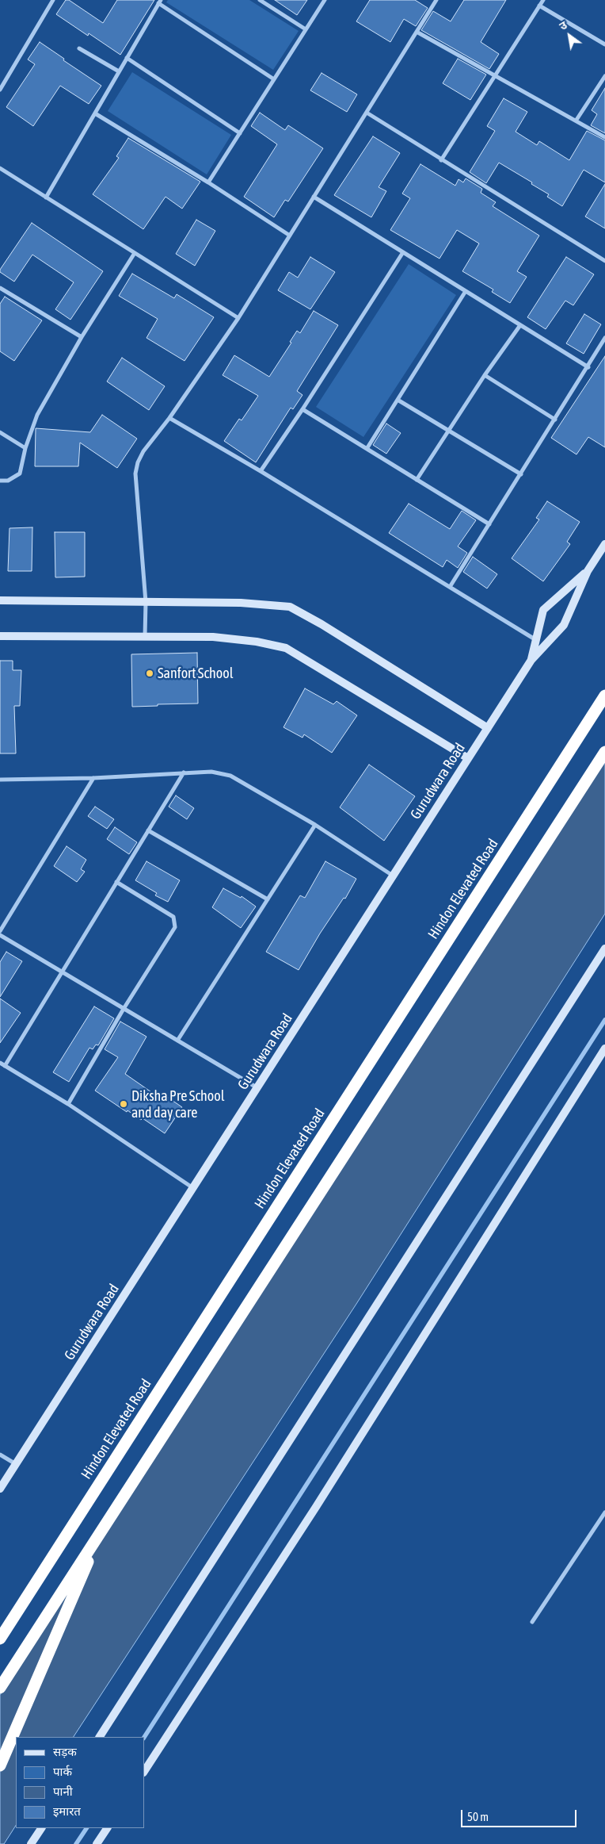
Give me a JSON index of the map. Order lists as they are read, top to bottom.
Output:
{
  "streets": {
    "highway": ["Hindon Elevated Road"],
    "street": ["Gurudwara Road"]
  },
  "places": ["Sanfort School", "Diksha Pre School and day care"],
  "legend": [
    "सड़क",
    "पार्क",
    "पानी",
    "इमारत"
  ],
  "scale_bar": "50 m",
  "north": "top left"
}
